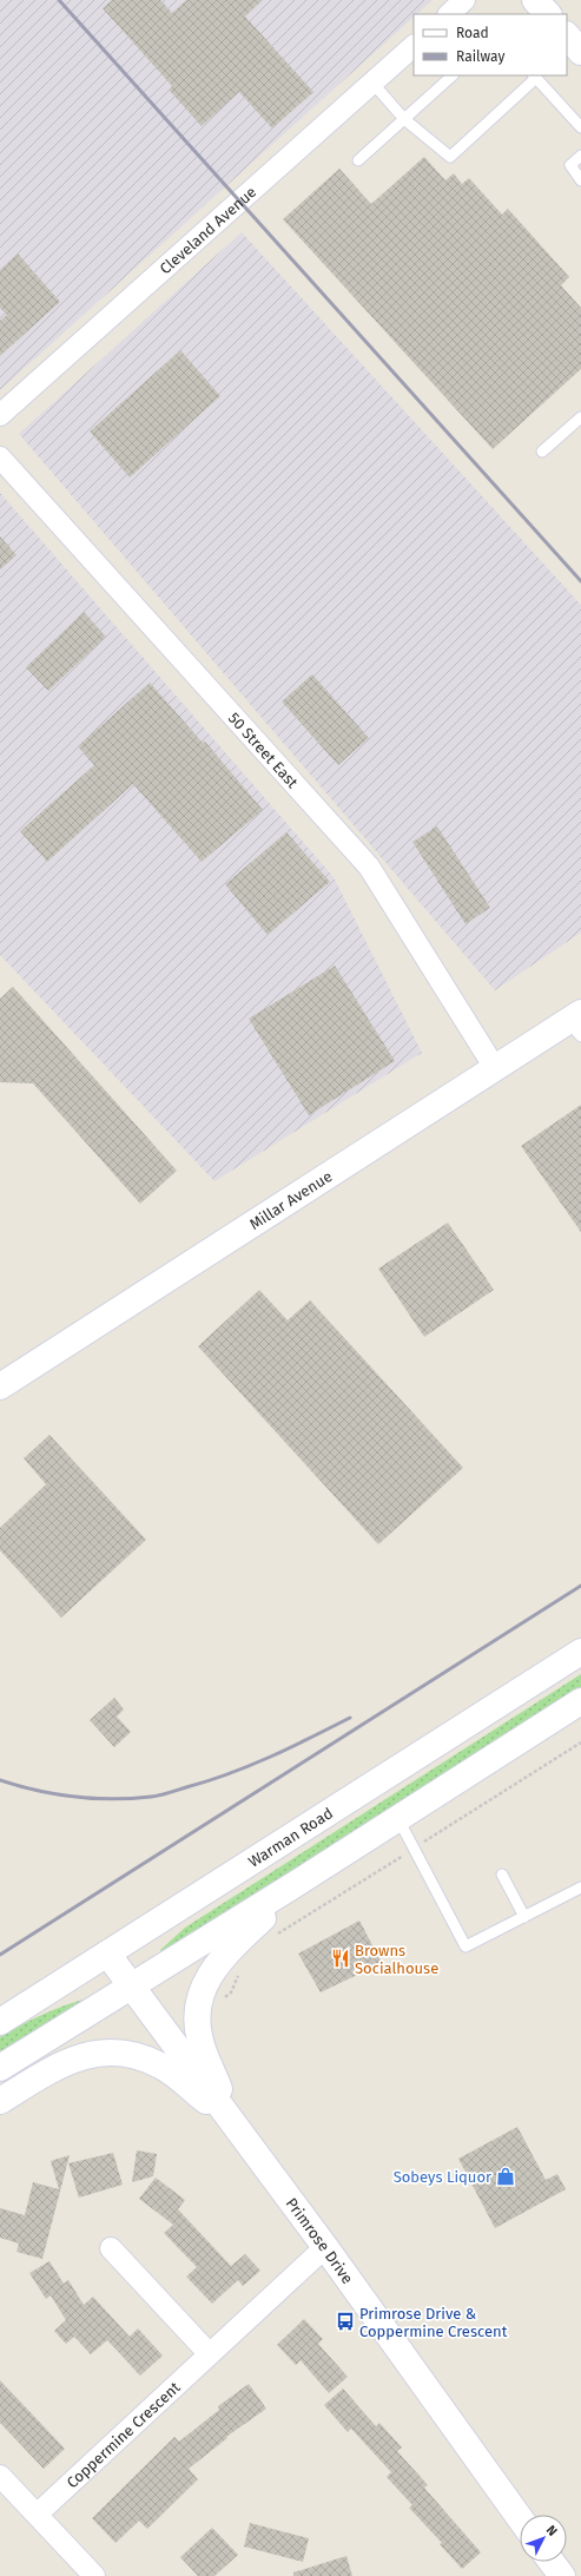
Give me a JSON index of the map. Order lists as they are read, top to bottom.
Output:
{
  "streets": {
    "main road": ["Millar Avenue", "Warman Road", "Primrose Drive"],
    "street": ["Cleveland Avenue", "50 Street East", "Coppermine Crescent"]
  },
  "crossings": [
    ["50 Street East", "Millar Avenue"],
    ["Warman Road", "Primrose Drive"],
    ["Primrose Drive", "Coppermine Crescent"]
  ],
  "places": {
    "restaurant": ["Browns Socialhouse"],
    "shop": ["Sobeys Liquor"],
    "bus stop": ["Primrose Drive & Coppermine Crescent"]
  },
  "legend": ["Road", "Railway"],
  "north": "top right"
}
